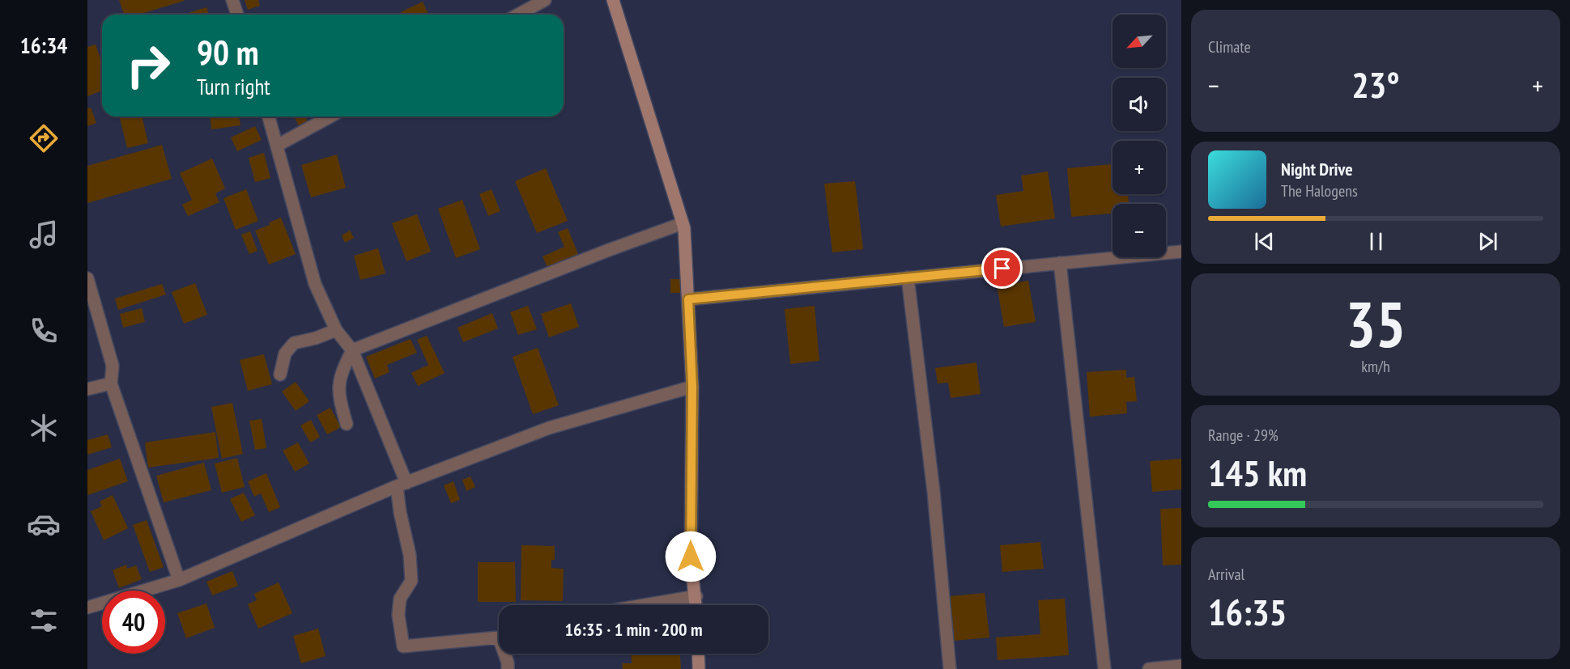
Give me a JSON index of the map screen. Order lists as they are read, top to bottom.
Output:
{
  "north": "bottom left",
  "page": {
    "tabs": "16:34",
    "tile": [
      "Climate",
      ["35", "km/h"],
      ["Range · 29%", "145 km"],
      ["Arrival", "16:35"]
    ],
    "map_buttons": ["+", "−"],
    "turn": ["90 m", "Turn right"],
    "heat": ["−", "23°", "+"],
    "song": ["Night Drive", "The Halogens"],
    "limit": "40",
    "trip": "16:35 · 1 min · 200 m"
  }
}
